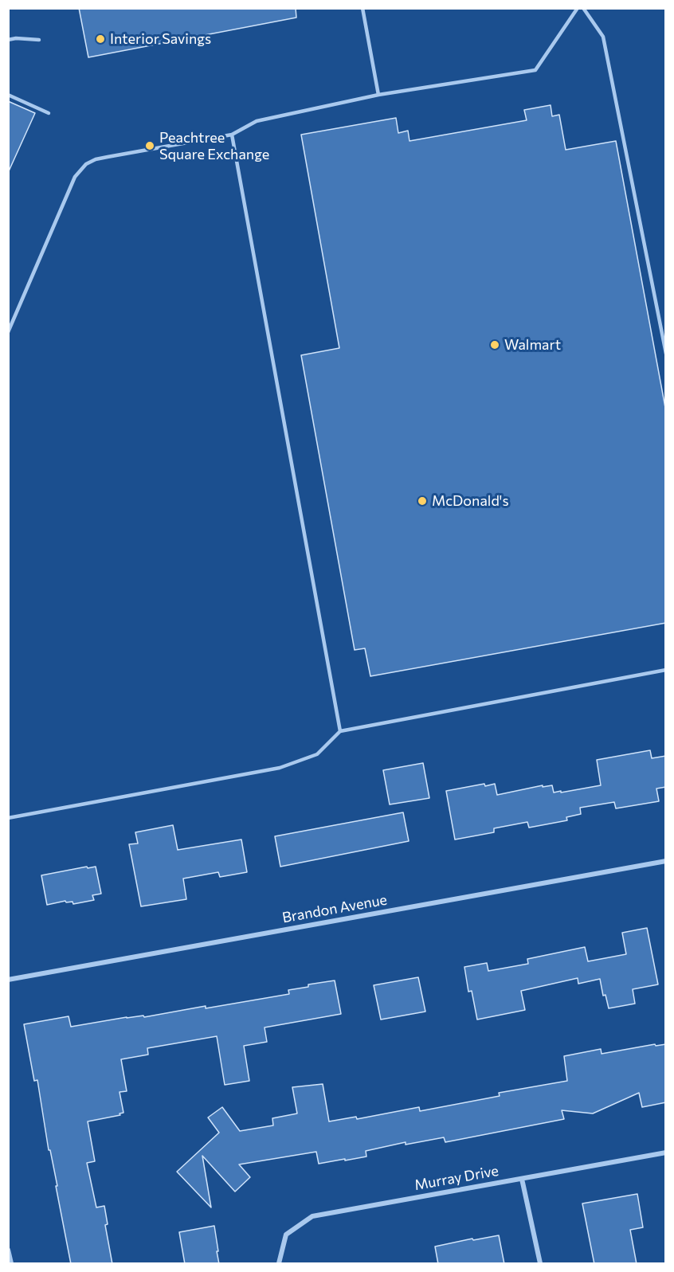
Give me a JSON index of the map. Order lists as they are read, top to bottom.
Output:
{
  "streets": {
    "street": ["Brandon Avenue", "Murray Drive"]
  },
  "places": [
    "Interior Savings",
    "Peachtree Square Exchange",
    "Walmart",
    "McDonald's"
  ]
}
